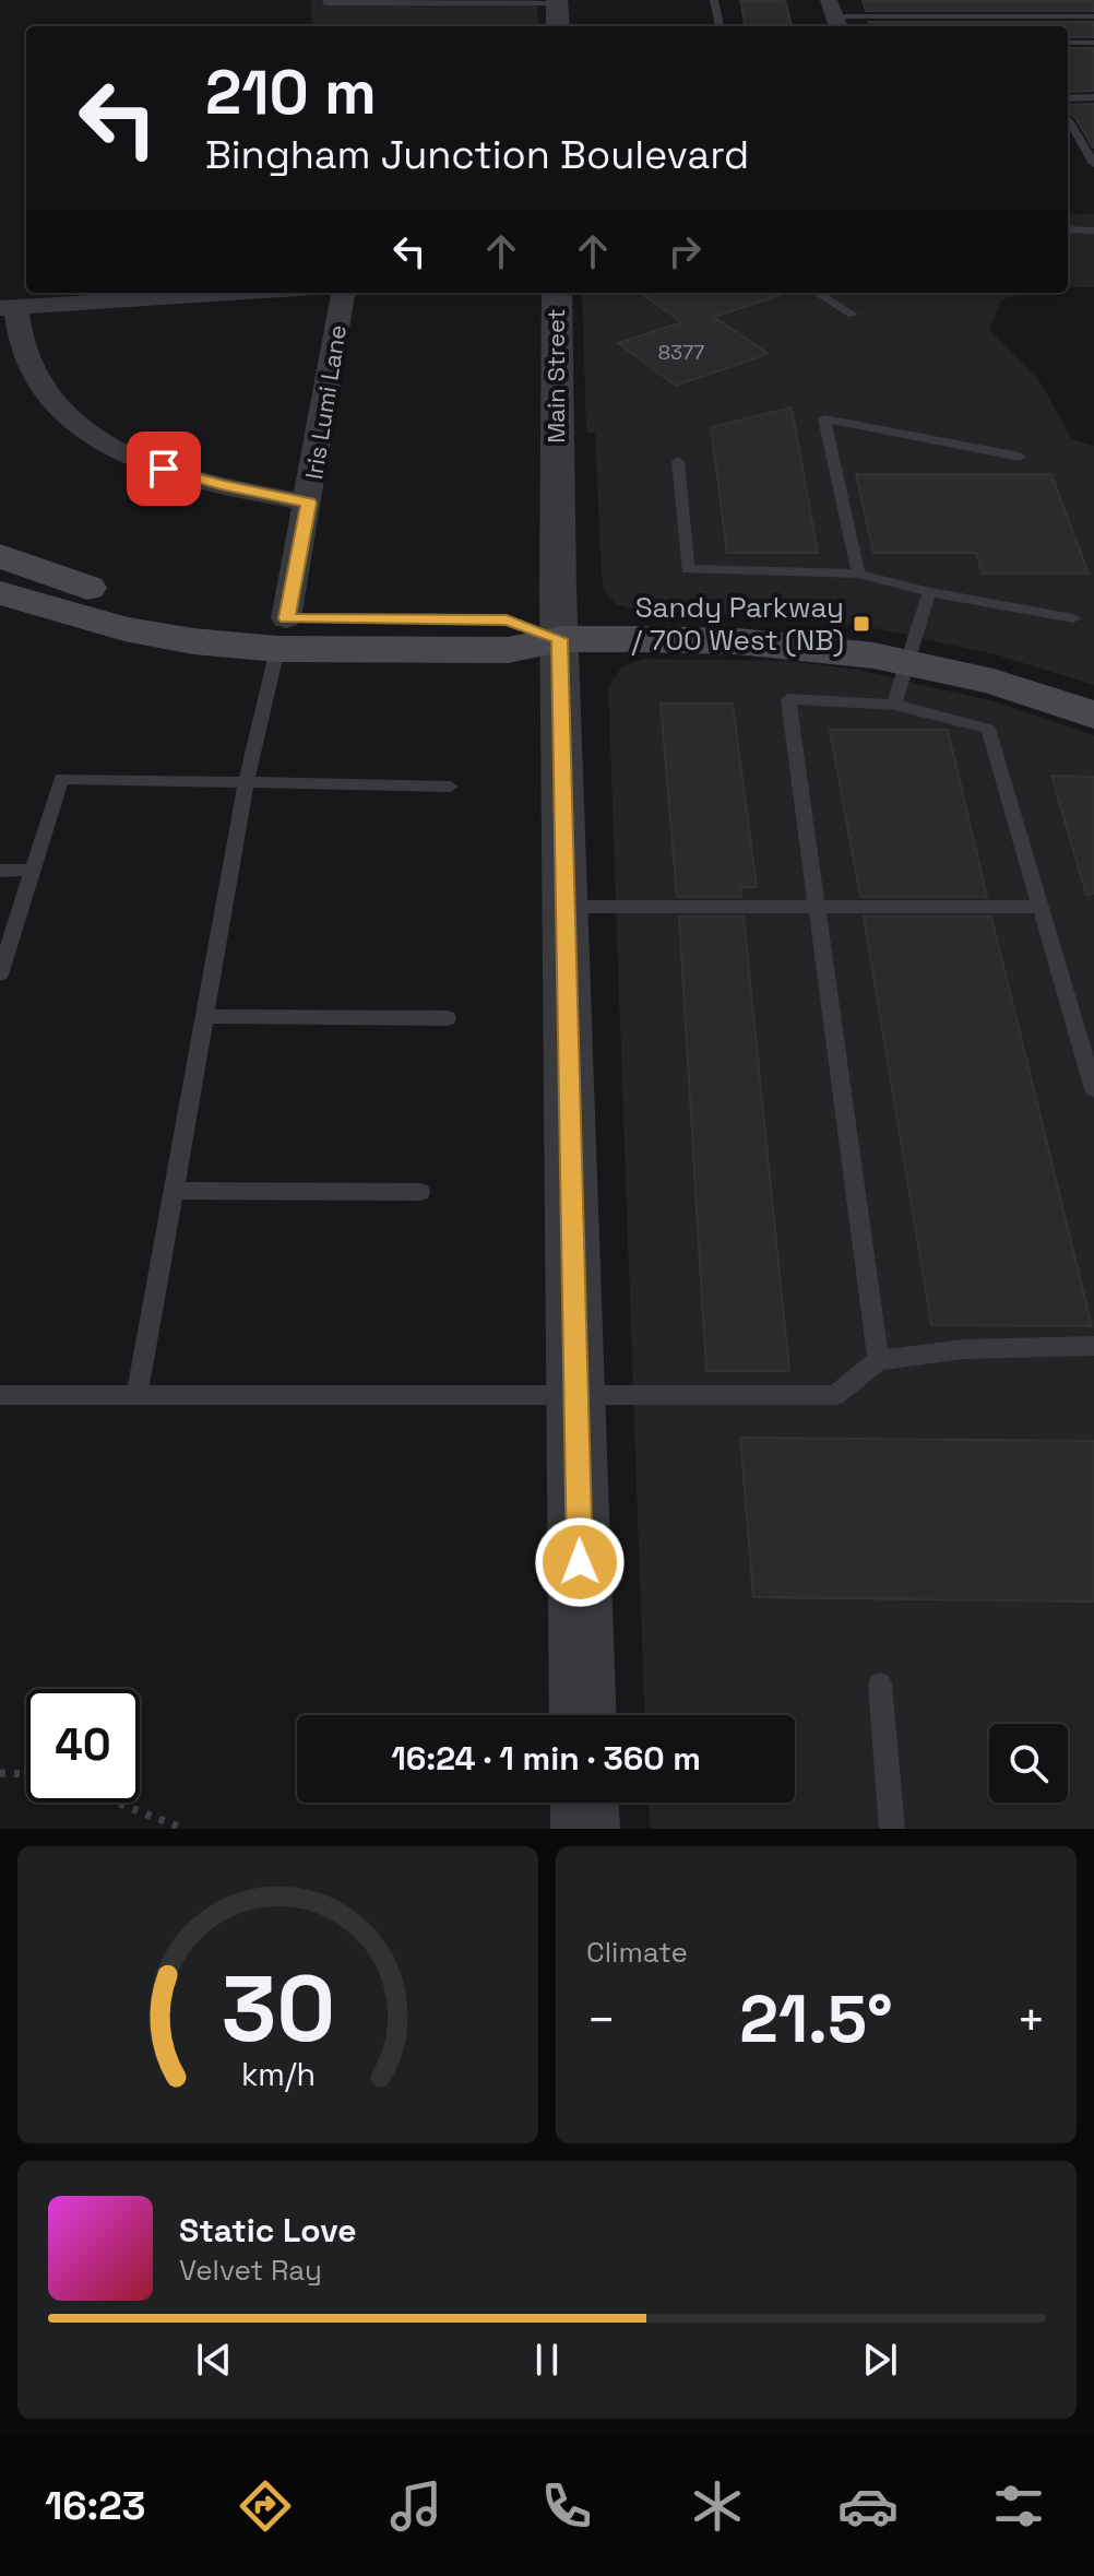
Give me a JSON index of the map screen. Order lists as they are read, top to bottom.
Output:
{
  "streets": {
    "street": ["Main Street", "Iris Lumi Lane"]
  },
  "places": {
    "transit": ["Sandy Parkway / 700 West (NB)"]
  },
  "house_numbers": ["8377"],
  "page": {
    "turn": ["210 m", "Bingham Junction Boulevard"],
    "limit": "40",
    "trip": "16:24 · 1 min · 360 m",
    "tile": "Climate",
    "heat": ["−", "21.5°", "+"],
    "song": ["Static Love", "Velvet Ray"],
    "tabs": "16:23",
    "gauge": ["30", "km/h"]
  }
}
